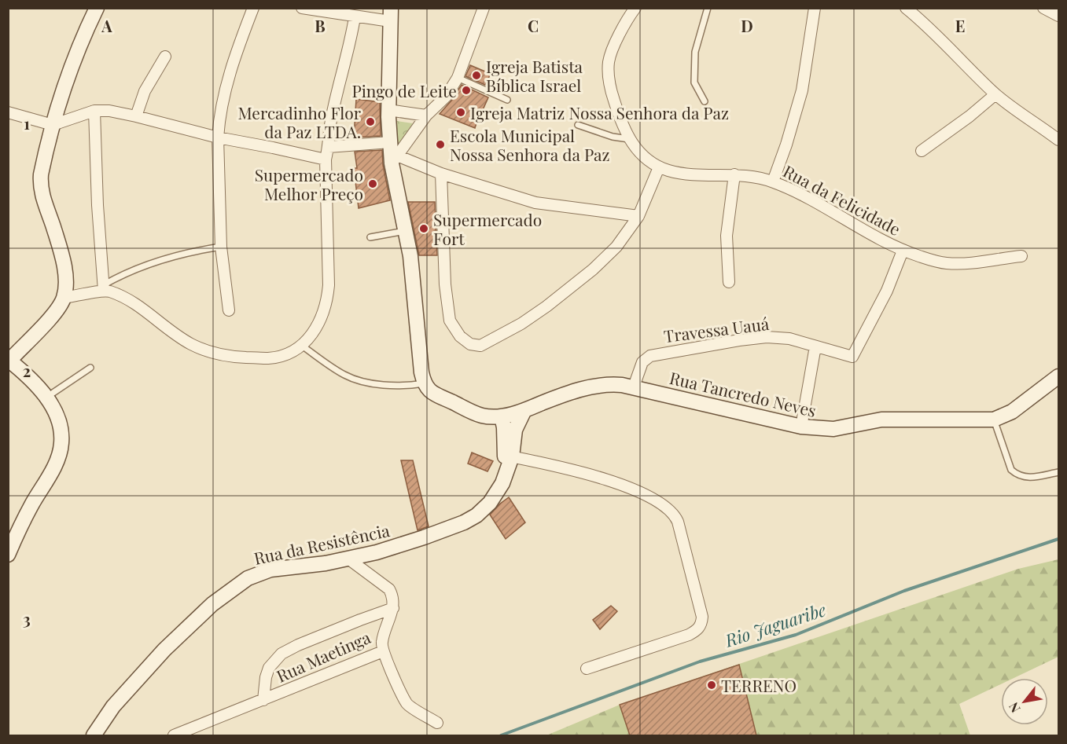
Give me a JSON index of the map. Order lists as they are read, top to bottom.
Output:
{
  "streets": {
    "street": [
      "Rua da Felicidade",
      "Travessa Uauá",
      "Rua Tancredo Neves",
      "Rua da Resistência",
      "Rua Maetinga"
    ]
  },
  "crossings": [
    ["Rua da Felicidade", "Travessa Uauá"],
    ["Travessa Uauá", "Rua Tancredo Neves"],
    ["Rua Tancredo Neves", "Rua da Resistência"]
  ],
  "water": ["Rio Jaguaribe"],
  "places": [
    "Igreja Batista Bíblica Israel",
    "Pingo de Leite",
    "Igreja Matriz Nossa Senhora da Paz",
    "Mercadinho Flor da Paz LTDA.",
    "Escola Municipal Nossa Senhora da Paz",
    "Supermercado Melhor Preço",
    "Supermercado Fort",
    "TERRENO"
  ],
  "north": "bottom left",
  "grid": {
    "columns": [
      "A",
      "B",
      "C",
      "D",
      "E"
    ],
    "rows": ["1", "2", "3"]
  }
}
